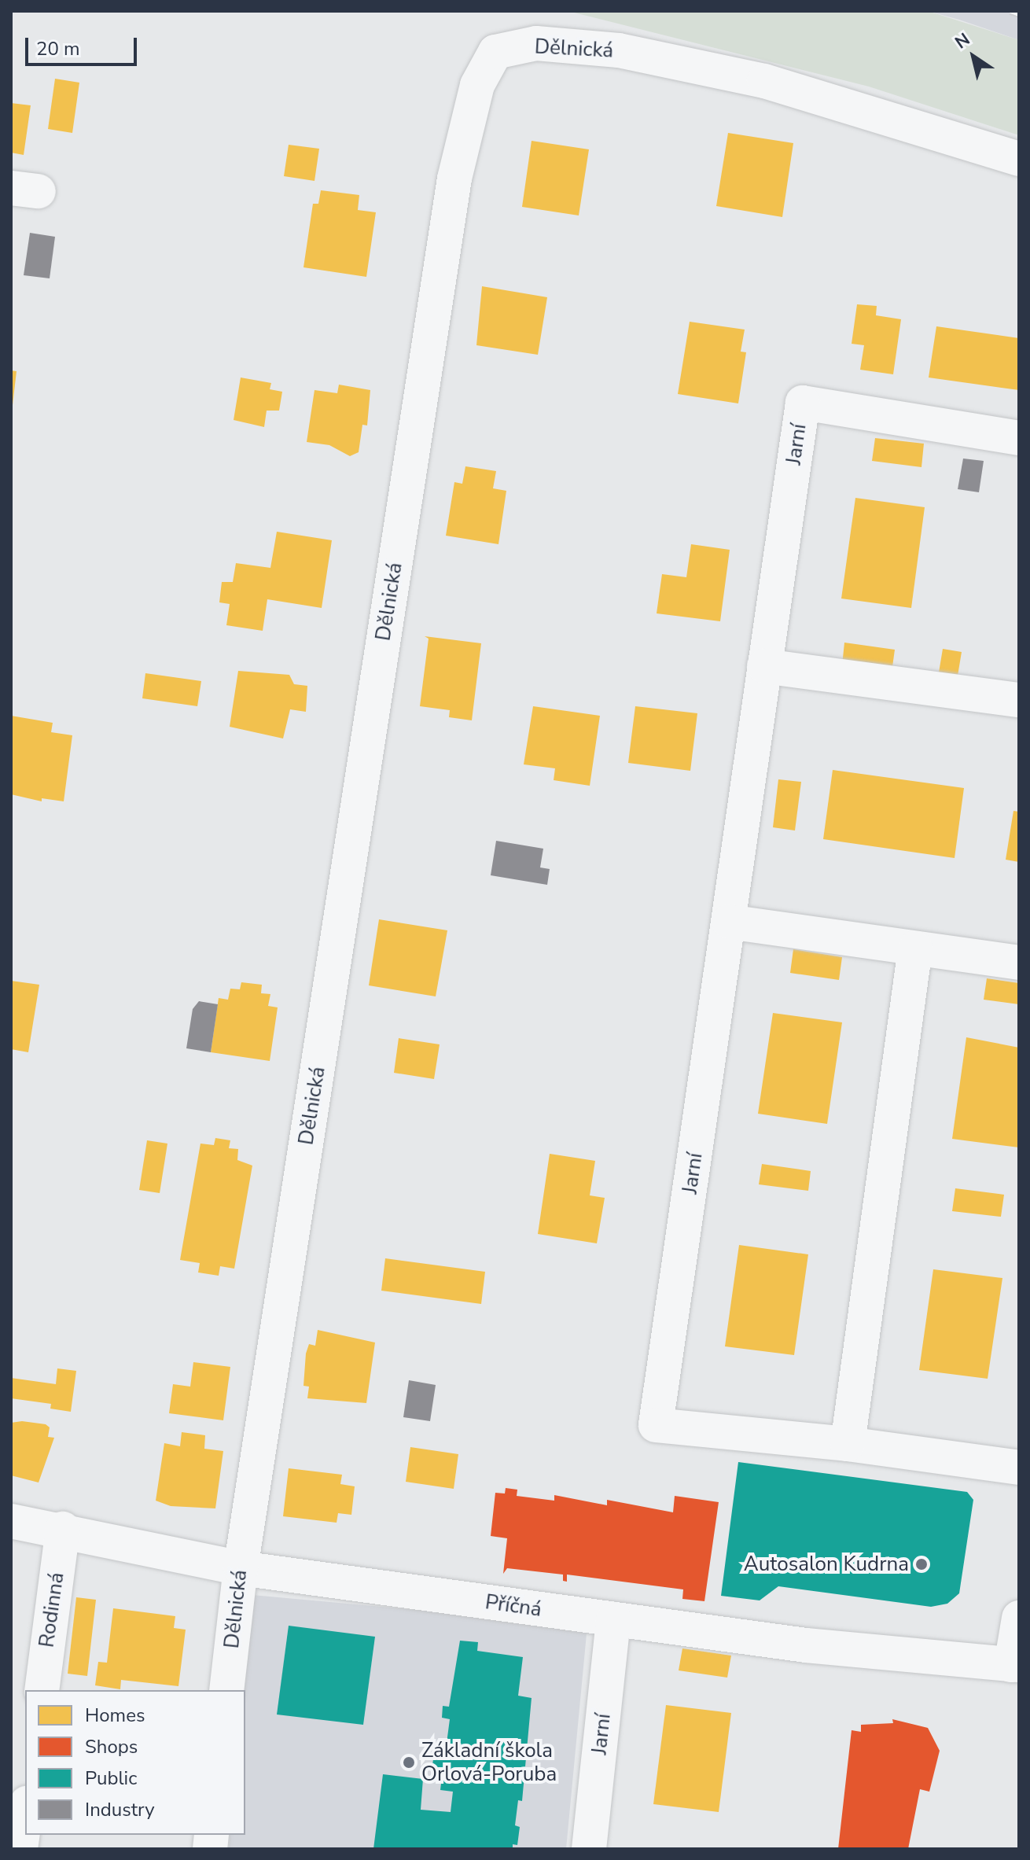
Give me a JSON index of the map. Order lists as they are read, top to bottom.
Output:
{
  "streets": {
    "street": [
      "Dělnická",
      "Jarní",
      "Příčná",
      "Rodinná"
    ]
  },
  "crossings": [
    ["Dělnická", "Příčná"],
    ["Jarní", "Příčná"],
    ["Příčná", "Rodinná"]
  ],
  "places": ["Autosalon Kudrna", "Základní škola Orlová-Poruba"],
  "legend": [
    "Homes",
    "Shops",
    "Public",
    "Industry"
  ],
  "scale_bar": "20 m",
  "north": "top left"
}
